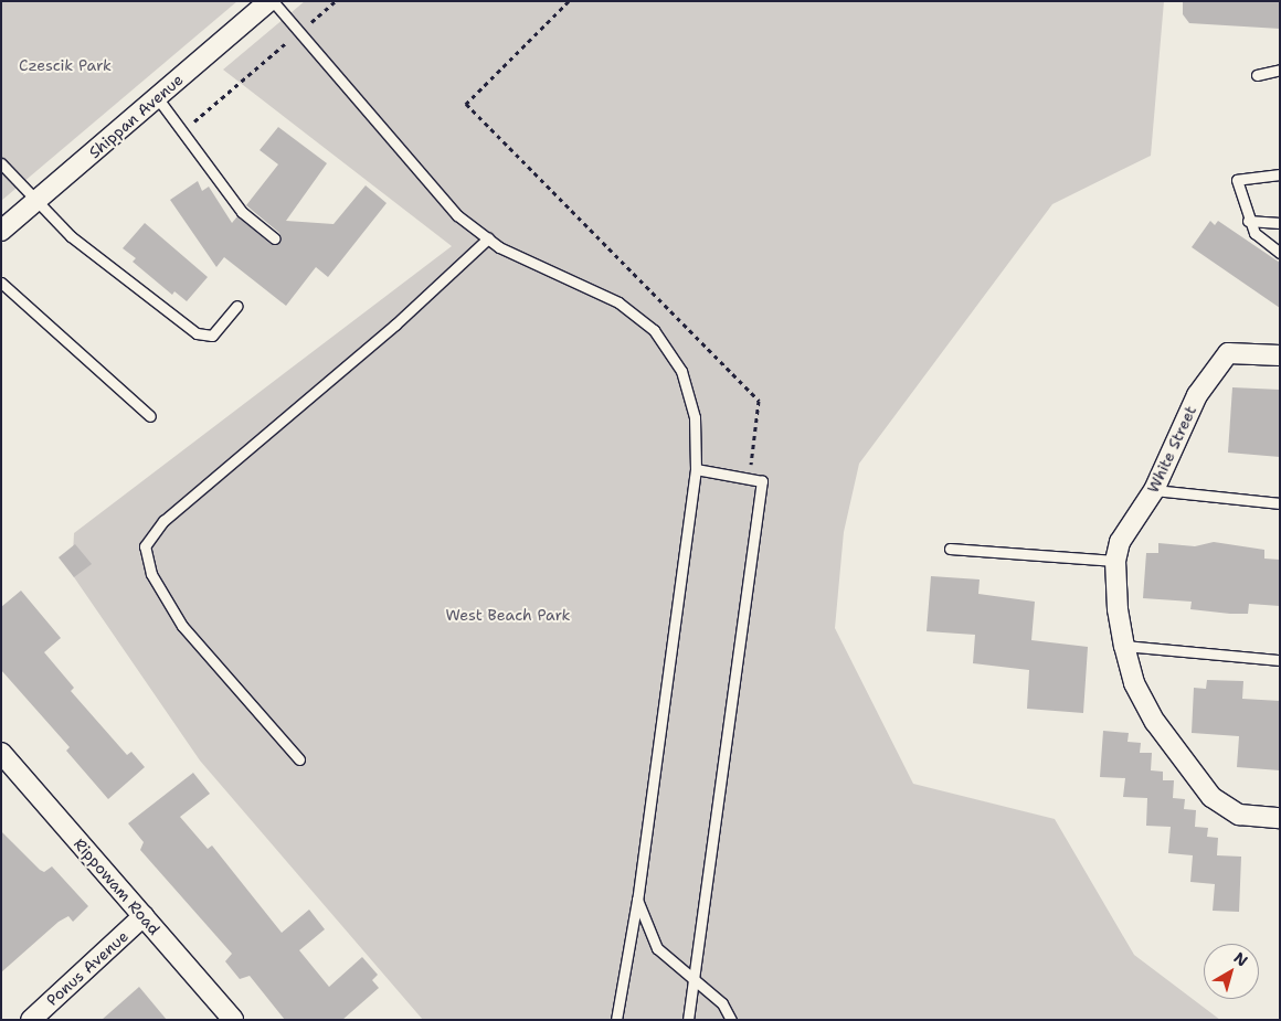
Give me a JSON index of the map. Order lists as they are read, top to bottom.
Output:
{
  "streets": {
    "street": [
      "Shippan Avenue",
      "White Street",
      "Rippowam Road",
      "Ponus Avenue"
    ]
  },
  "crossings": [
    ["Rippowam Road", "Ponus Avenue"]
  ],
  "parks": ["Czescik Park", "West Beach Park"],
  "north": "top right"
}
